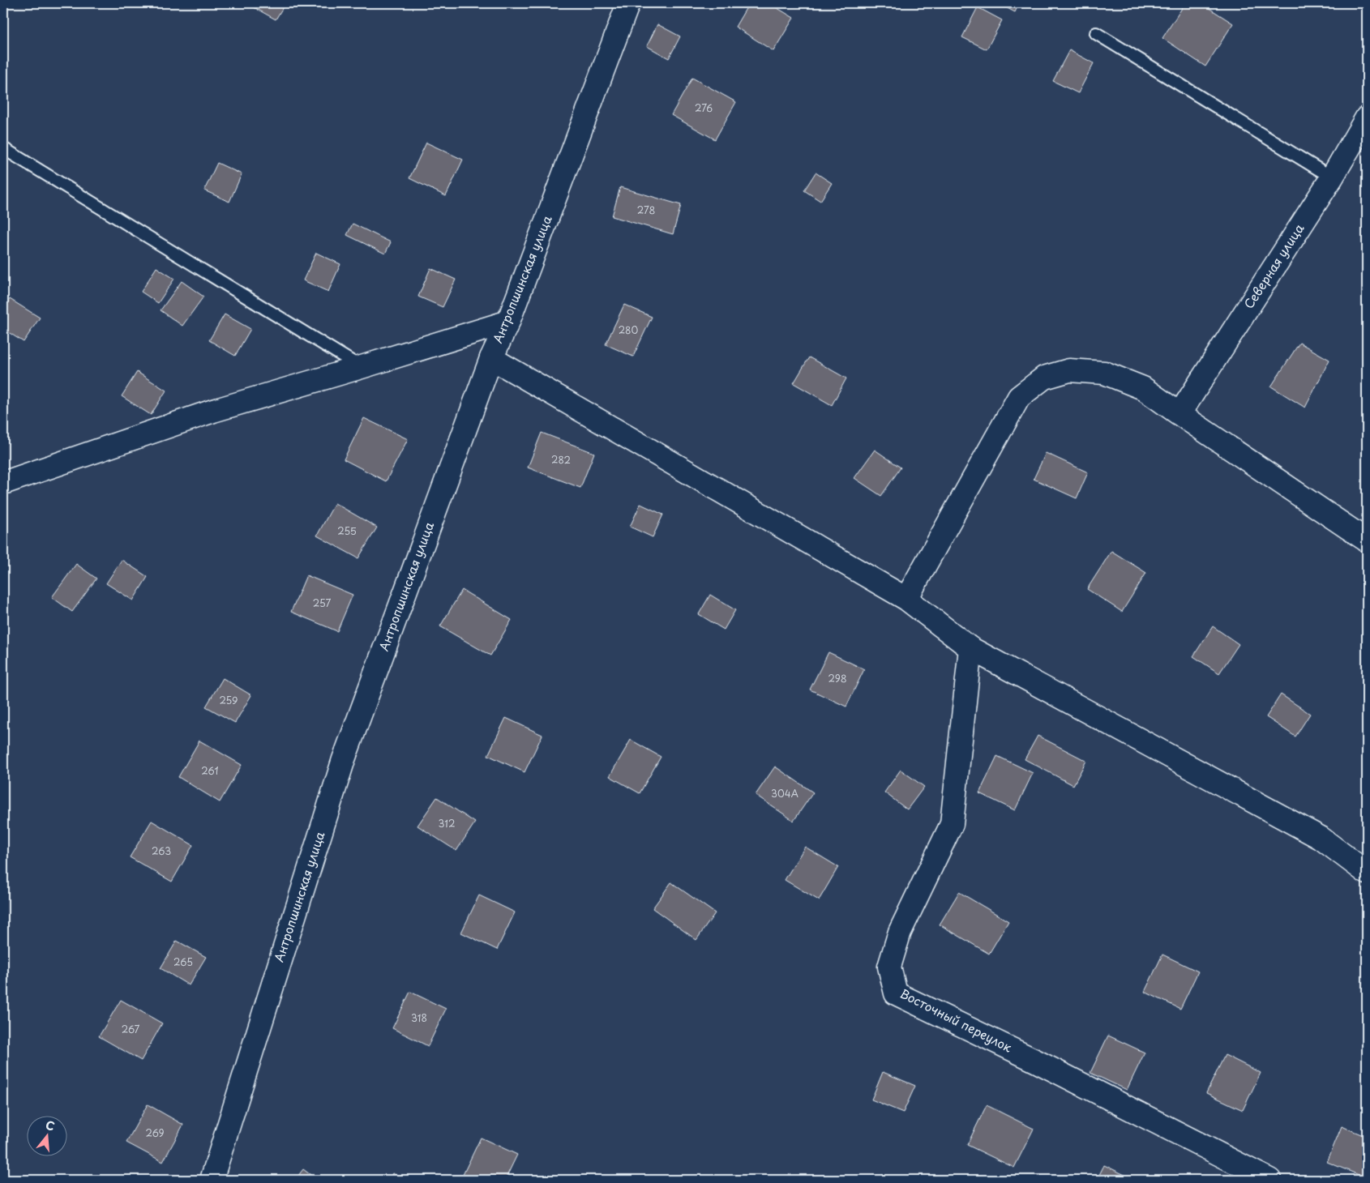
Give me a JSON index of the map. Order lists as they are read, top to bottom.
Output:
{
  "streets": {
    "street": ["Северная улица", "Антропшинская улица", "Восточный переулок"]
  },
  "house_numbers": [
    "276",
    "278",
    "280",
    "282",
    "255",
    "257",
    "298",
    "259",
    "261",
    "304А",
    "312",
    "263",
    "265",
    "318",
    "267",
    "269"
  ],
  "north": "top"
}
